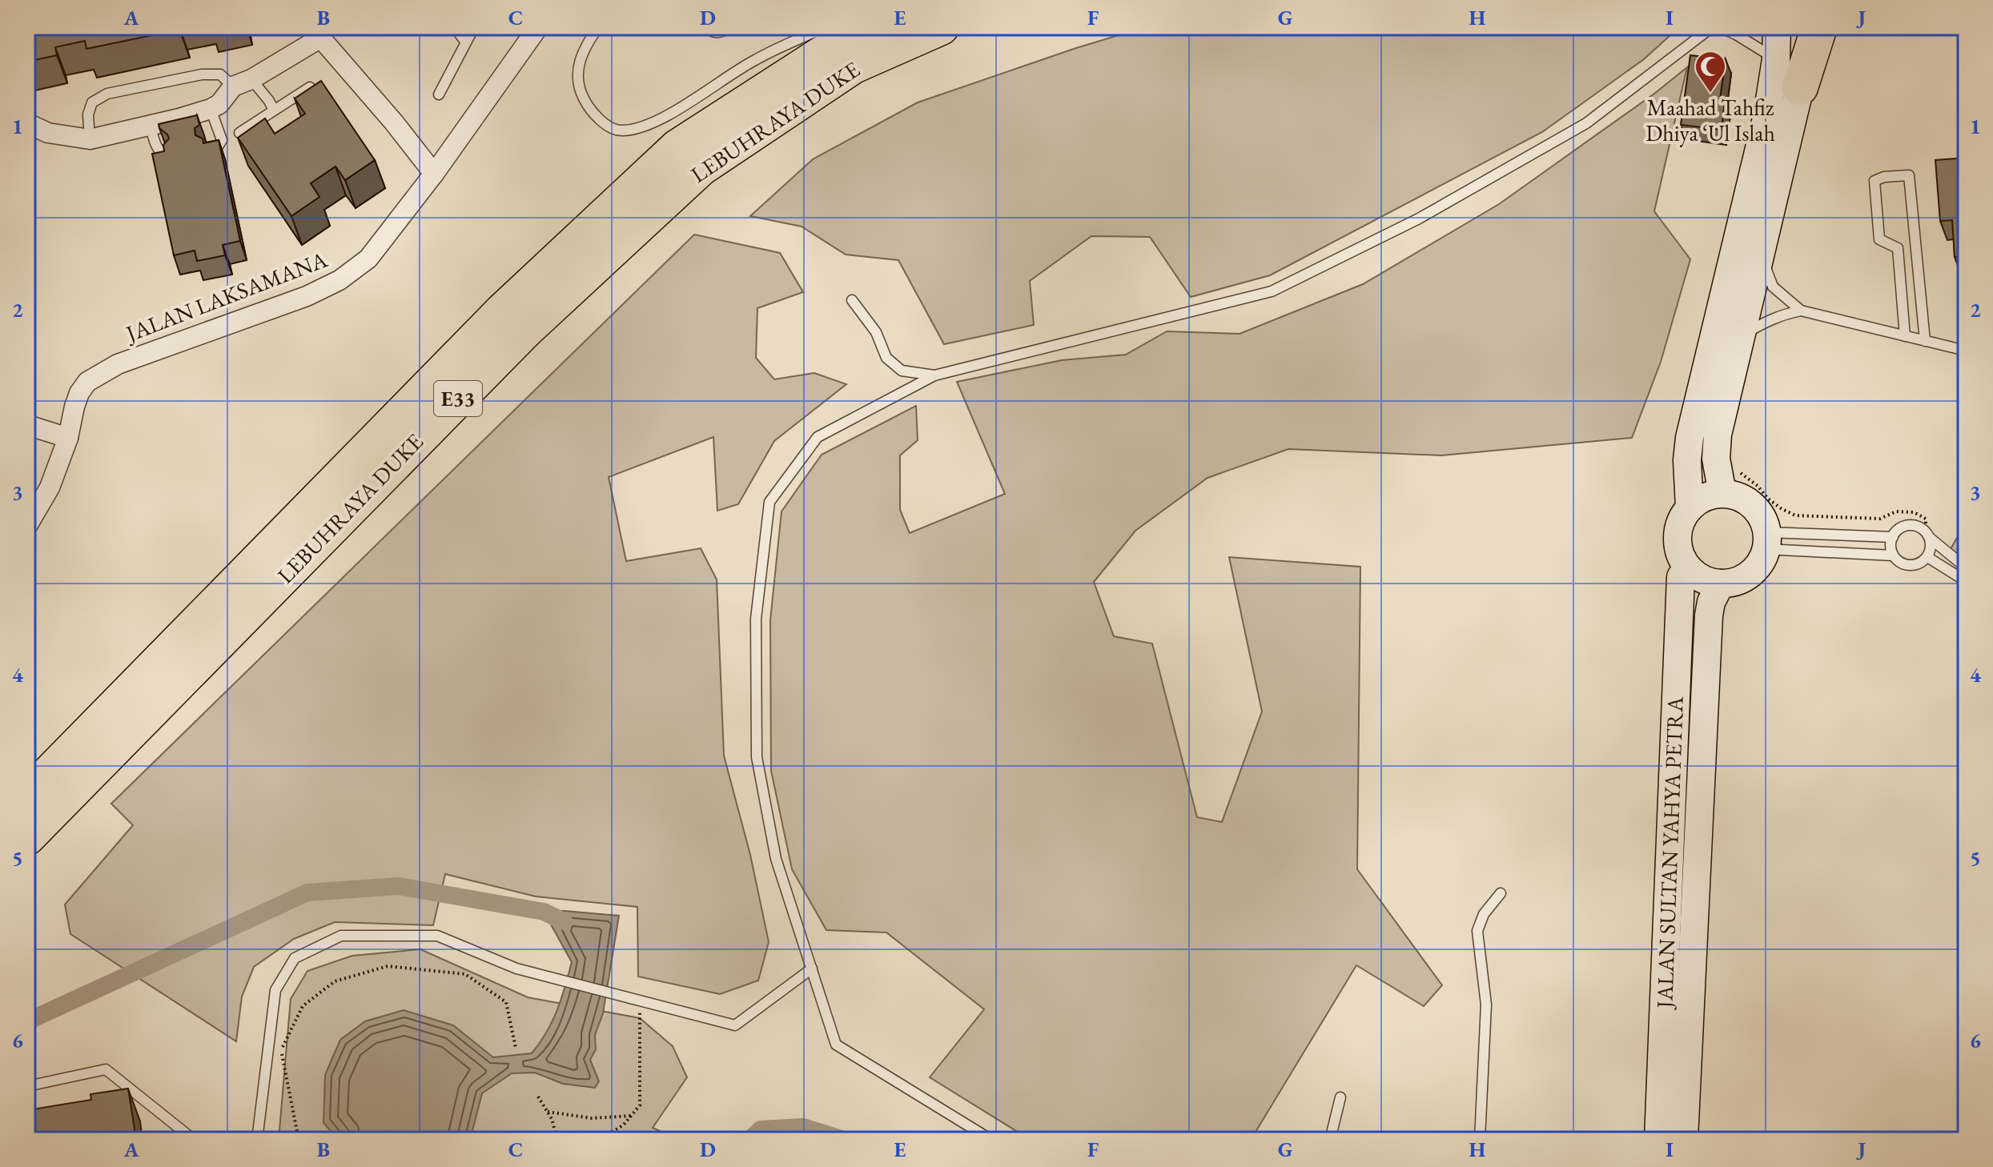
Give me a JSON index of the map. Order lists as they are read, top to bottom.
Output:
{
  "streets": {
    "highway": ["LEBUHRAYA DUKE", "E33"],
    "main road": ["JALAN SULTAN YAHYA PETRA"],
    "street": ["JALAN LAKSAMANA"]
  },
  "places": {
    "mosque": ["Maahad Tahfiz Dhiya ‘Ul Islah"]
  },
  "grid": {
    "columns": [
      "A",
      "B",
      "C",
      "D",
      "E",
      "F",
      "G",
      "H",
      "I",
      "J"
    ],
    "rows": [
      "1",
      "2",
      "3",
      "4",
      "5",
      "6"
    ]
  }
}
